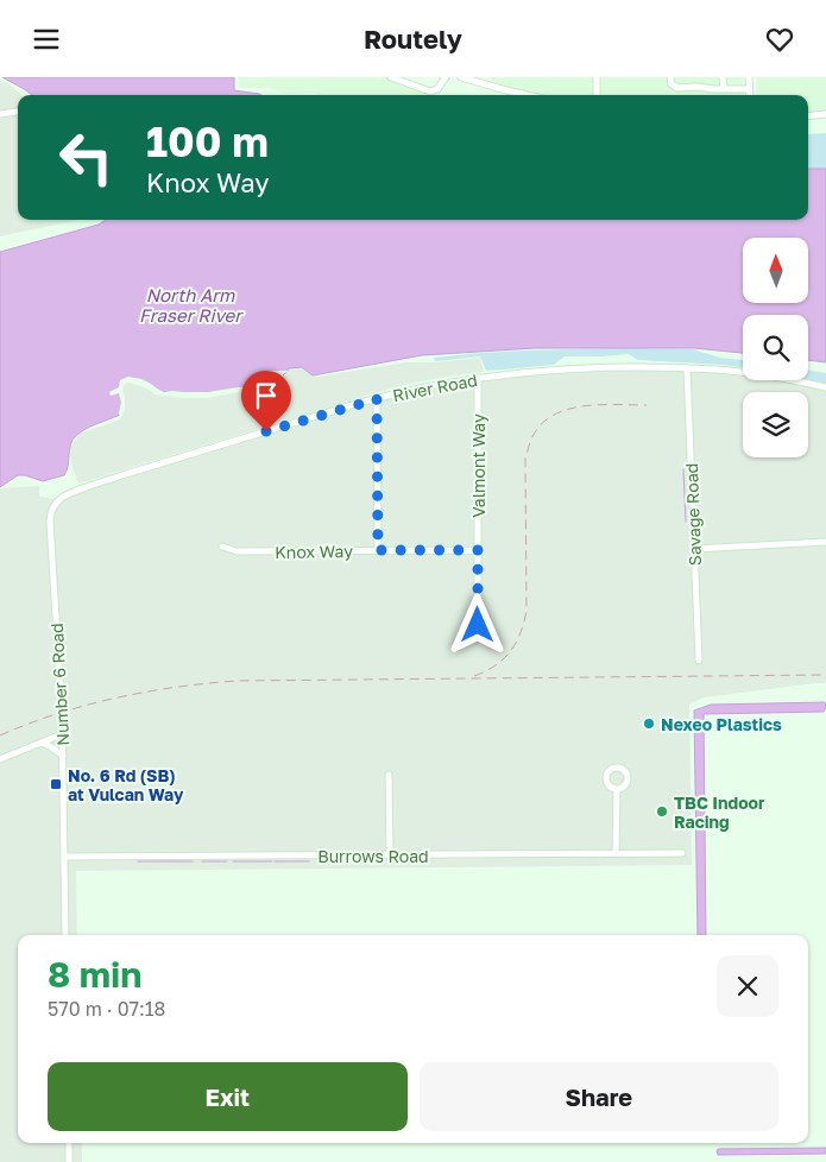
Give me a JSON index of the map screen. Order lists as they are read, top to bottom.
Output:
{
  "streets": {
    "street": [
      "River Road",
      "Valmont Way",
      "Savage Road",
      "Knox Way",
      "Number 6 Road",
      "Burrows Road"
    ]
  },
  "crossings": [
    ["River Road", "Valmont Way"],
    ["River Road", "Savage Road"],
    ["River Road", "Number 6 Road"],
    ["Valmont Way", "Knox Way"],
    ["Number 6 Road", "Burrows Road"]
  ],
  "water": ["North Arm Fraser River"],
  "places": {
    "other": ["Nexeo Plastics", "TBC Indoor Racing"],
    "transit": ["No. 6 Rd (SB) at Vulcan Way"]
  },
  "north": "top",
  "page": {
    "header": "Routely",
    "turn": ["100 m", "Knox Way"],
    "heading": ["8 min", "570 m · 07:18"],
    "buttons": ["Exit", "Share"]
  }
}
